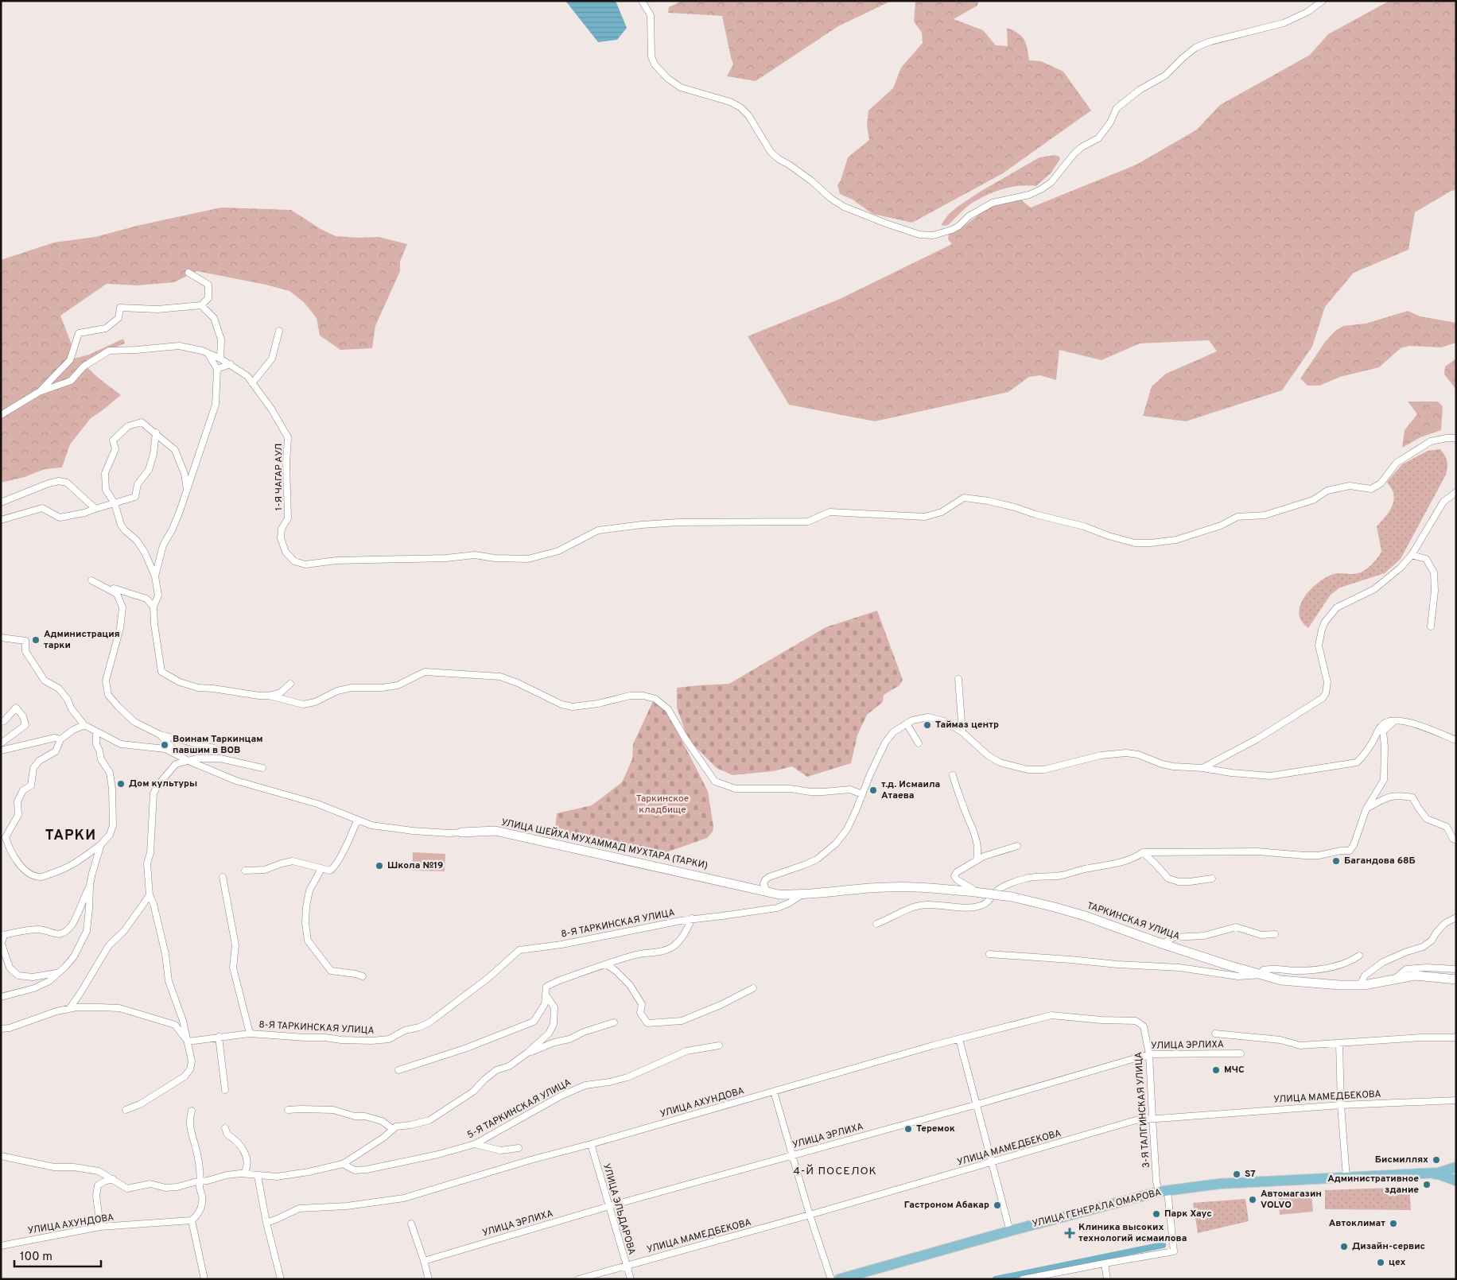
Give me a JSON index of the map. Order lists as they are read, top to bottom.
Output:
{
  "streets": {
    "main road": ["УЛИЦА ГЕНЕРАЛА ОМАРОВА"],
    "street": [
      "1-Я ЧАГАР АУЛ",
      "УЛИЦА ШЕЙХА МУХАММАД МУХТАРА (ТАРКИ)",
      "ТАРКИНСКАЯ УЛИЦА",
      "8-Я ТАРКИНСКАЯ УЛИЦА",
      "УЛИЦА ЭРЛИХА",
      "УЛИЦА МАМЕДБЕКОВА",
      "УЛИЦА АХУНДОВА",
      "5-Я ТАРКИНСКАЯ УЛИЦА",
      "3-Я ТАЛГИНСКАЯ УЛИЦА",
      "УЛИЦА ЭЛЬДАРОВА"
    ]
  },
  "crossings": [
    ["УЛИЦА ШЕЙХА МУХАММАД МУХТАРА (ТАРКИ)", "ТАРКИНСКАЯ УЛИЦА"],
    ["УЛИЦА ШЕЙХА МУХАММАД МУХТАРА (ТАРКИ)", "8-Я ТАРКИНСКАЯ УЛИЦА"],
    ["ТАРКИНСКАЯ УЛИЦА", "8-Я ТАРКИНСКАЯ УЛИЦА"],
    ["УЛИЦА ЭРЛИХА", "3-Я ТАЛГИНСКАЯ УЛИЦА"],
    ["УЛИЦА ЭРЛИХА", "УЛИЦА ЭЛЬДАРОВА"],
    ["УЛИЦА МАМЕДБЕКОВА", "3-Я ТАЛГИНСКАЯ УЛИЦА"],
    ["УЛИЦА МАМЕДБЕКОВА", "УЛИЦА ЭЛЬДАРОВА"],
    ["УЛИЦА АХУНДОВА", "3-Я ТАЛГИНСКАЯ УЛИЦА"],
    ["УЛИЦА АХУНДОВА", "УЛИЦА ЭЛЬДАРОВА"],
    ["3-Я ТАЛГИНСКАЯ УЛИЦА", "УЛИЦА ГЕНЕРАЛА ОМАРОВА"]
  ],
  "districts": ["ТАРКИ", "4-Й ПОСЕЛОК"],
  "parks": ["Таркинское кладбище"],
  "places": {
    "other": [
      "Администрация тарки",
      "Таймаз центр",
      "Воинам Таркинцам павшим в ВОВ",
      "Дом культуры",
      "т.д. Исмаила Атаева",
      "Багандова 68Б",
      "Школа №19",
      "МЧС",
      "Теремок",
      "Бисмиллях",
      "S7",
      "Административное здание",
      "Автомагазин VOLVO",
      "Гастроном Абакар",
      "Парк Хаус",
      "Автоклимат",
      "Дизайн-сервис",
      "цех"
    ],
    "health": ["Клиника высоких технологий исмаилова"]
  },
  "scale_bar": "100 m"
}
